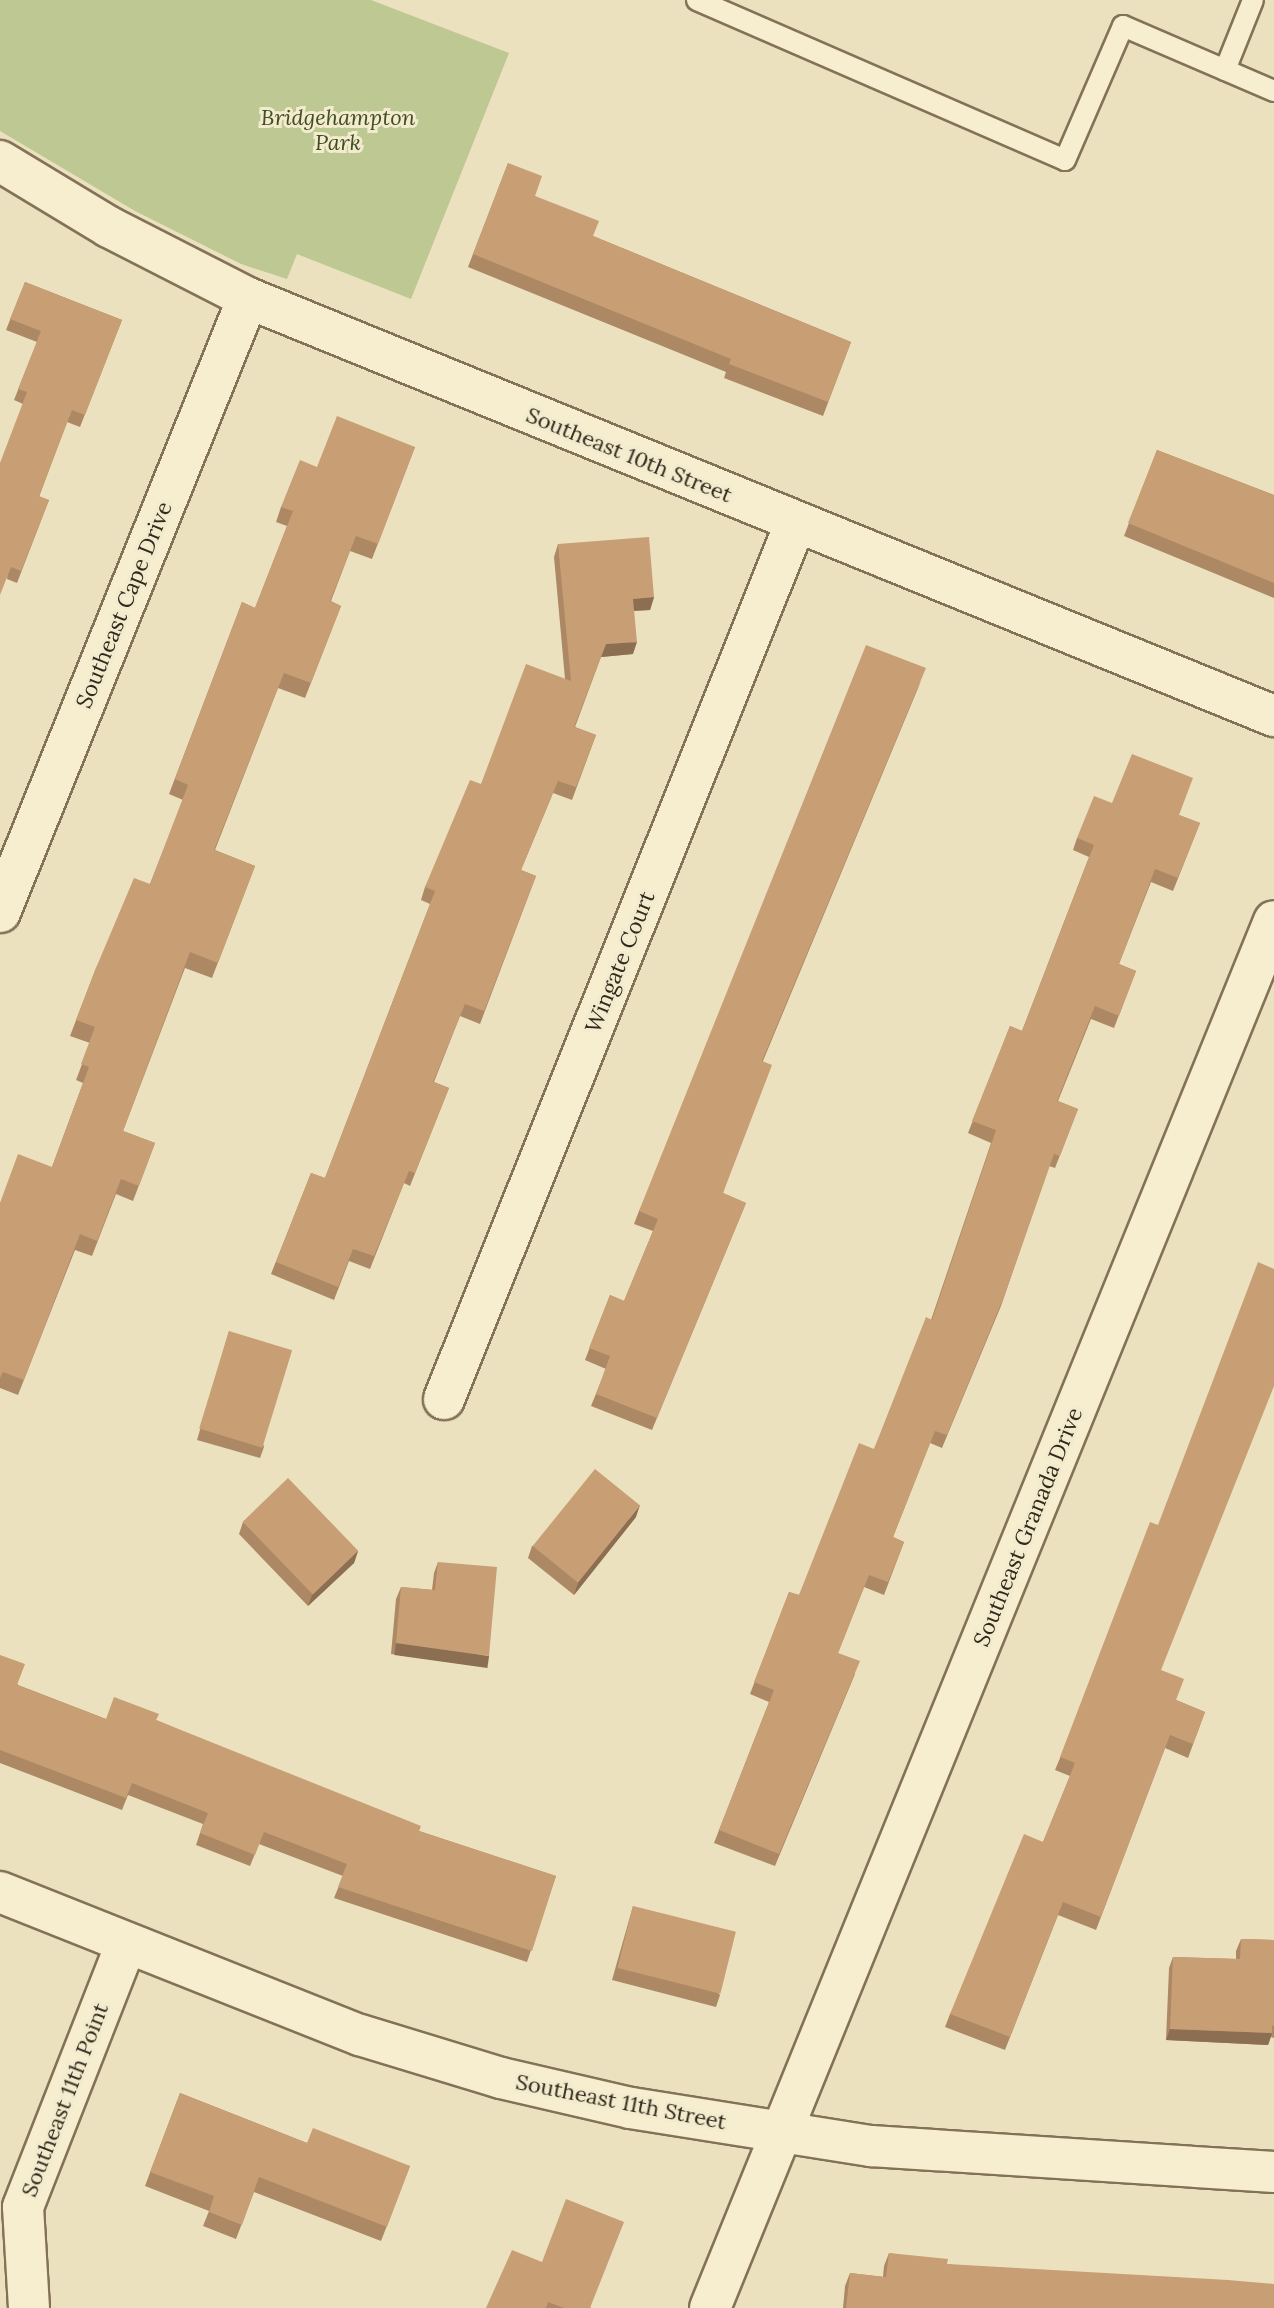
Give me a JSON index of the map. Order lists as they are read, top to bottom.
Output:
{
  "streets": {
    "street": [
      "Southeast 10th Street",
      "Southeast Cape Drive",
      "Wingate Court",
      "Southeast Granada Drive",
      "Southeast 11th Point",
      "Southeast 11th Street"
    ]
  },
  "crossings": [
    ["Southeast 10th Street", "Southeast Cape Drive"],
    ["Southeast 10th Street", "Wingate Court"],
    ["Southeast Granada Drive", "Southeast 11th Street"],
    ["Southeast 11th Point", "Southeast 11th Street"]
  ],
  "parks": ["Bridgehampton Park"]
}
